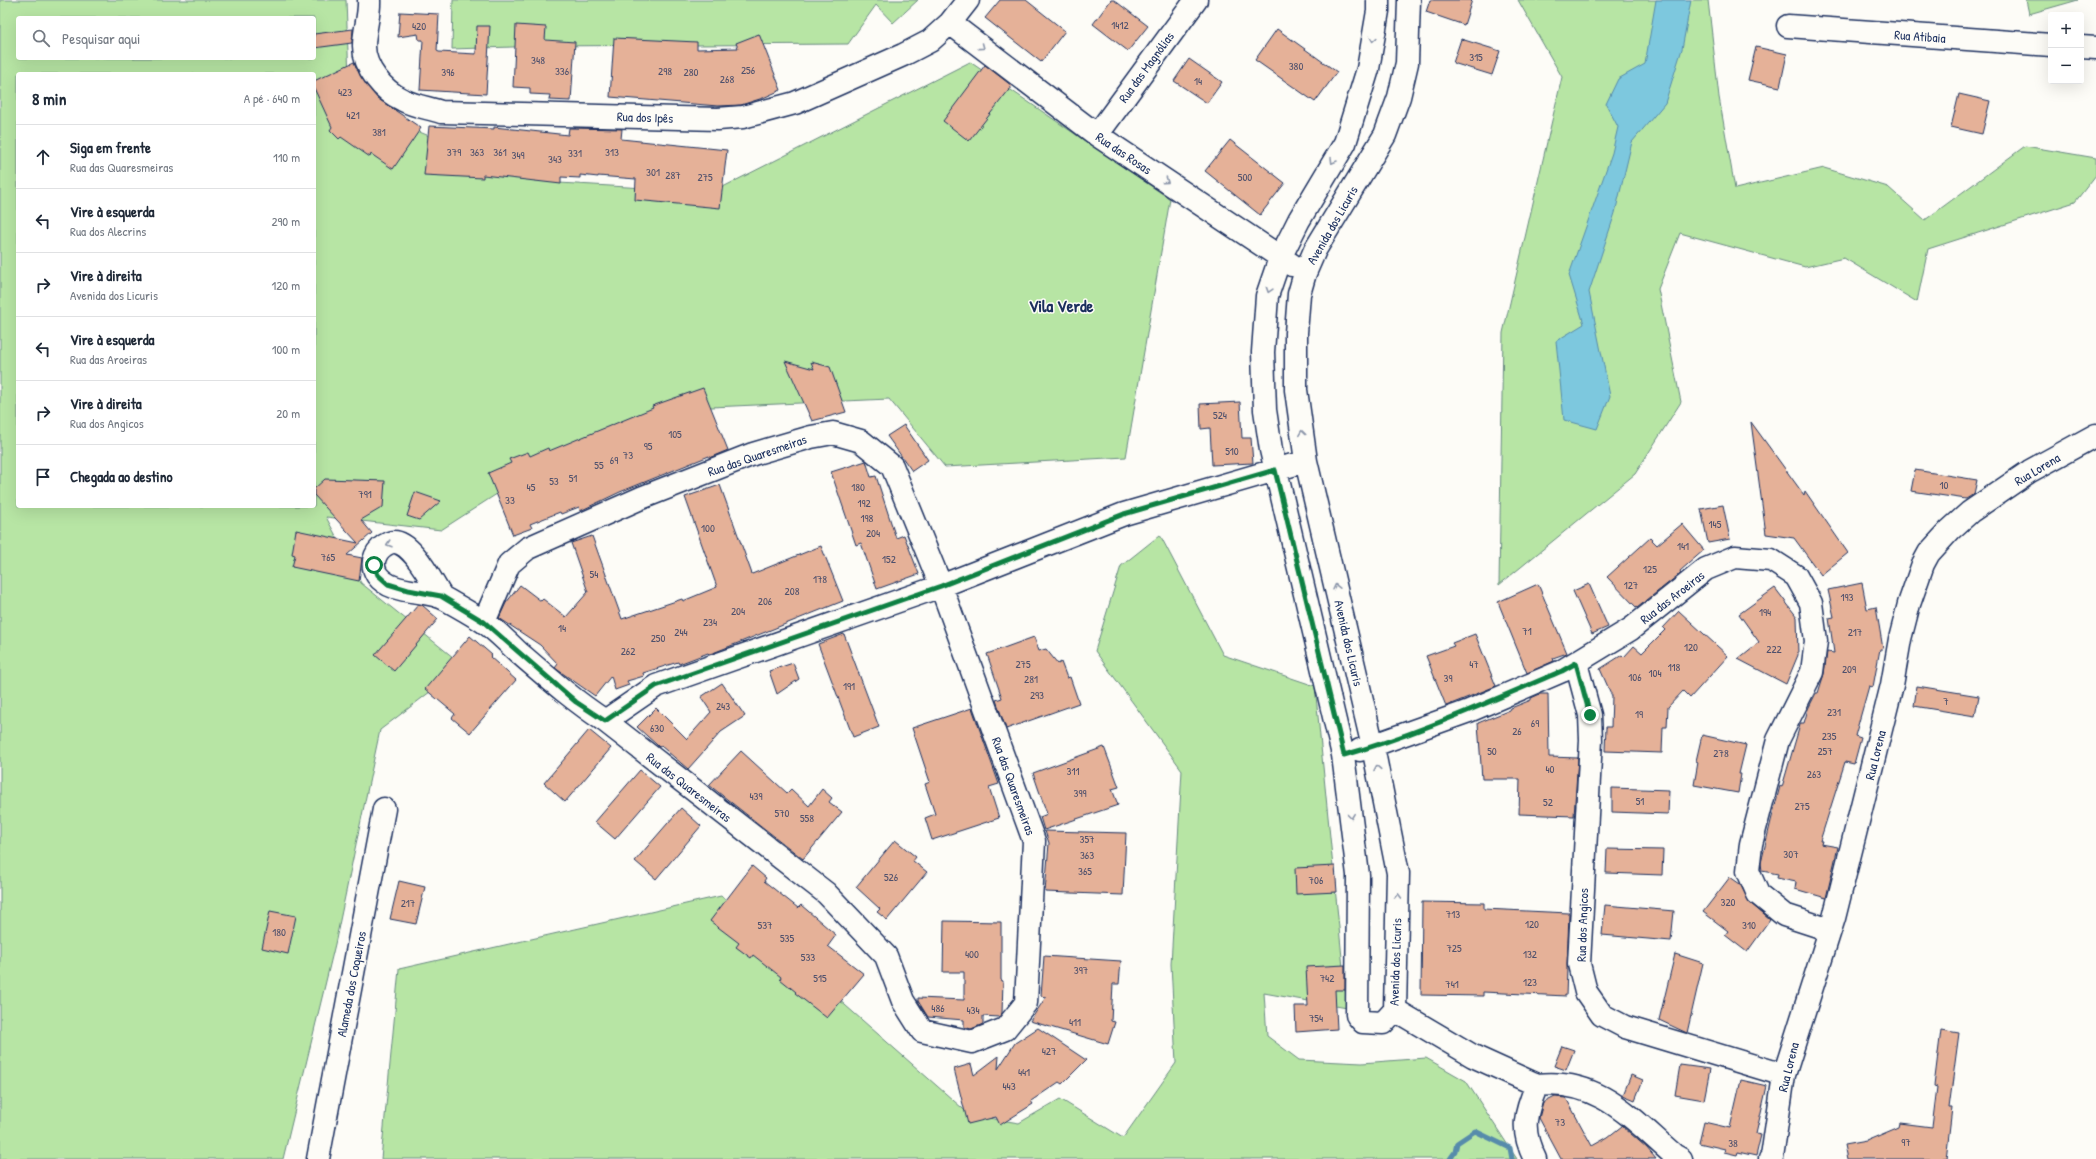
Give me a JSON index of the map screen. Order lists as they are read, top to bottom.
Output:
{
  "streets": {
    "street": [
      "Rua Atibaia",
      "Rua das Magnólias",
      "Rua dos Ipês",
      "Rua das Rosas",
      "Avenida dos Licuris",
      "Rua das Quaresmeiras",
      "Rua Lorena",
      "Rua das Aroeiras",
      "Rua dos Angicos",
      "Alameda dos Coqueiros"
    ]
  },
  "crossings": [
    ["Rua das Magnólias", "Rua das Rosas"],
    ["Rua dos Ipês", "Rua das Rosas"],
    ["Rua das Rosas", "Avenida dos Licuris"],
    ["Avenida dos Licuris", "Rua das Aroeiras"],
    ["Rua Lorena", "Rua das Aroeiras"],
    ["Rua Lorena", "Rua dos Angicos"],
    ["Rua das Aroeiras", "Rua dos Angicos"]
  ],
  "one_way": ["Rua das Rosas"],
  "districts": ["Vila Verde"],
  "house_numbers": [
    "1412",
    "420",
    "315",
    "348",
    "380",
    "256",
    "336",
    "298",
    "396",
    "280",
    "268",
    "14",
    "423",
    "421",
    "381",
    "379",
    "363",
    "361",
    "313",
    "331",
    "349",
    "343",
    "301",
    "287",
    "275",
    "500",
    "524",
    "105",
    "95",
    "510",
    "73",
    "69",
    "55",
    "51",
    "53",
    "10",
    "45",
    "180",
    "791",
    "33",
    "192",
    "198",
    "145",
    "100",
    "204",
    "141",
    "765",
    "152",
    "125",
    "54",
    "178",
    "127",
    "208",
    "193",
    "206",
    "204",
    "194",
    "234",
    "14",
    "71",
    "244",
    "217",
    "250",
    "120",
    "222",
    "262",
    "275",
    "47",
    "118",
    "209",
    "104",
    "106",
    "39",
    "281",
    "191",
    "293",
    "7",
    "243",
    "231",
    "19",
    "69",
    "630",
    "26",
    "235",
    "50",
    "257",
    "278",
    "40",
    "311",
    "263",
    "399",
    "439",
    "51",
    "52",
    "275",
    "570",
    "558",
    "357",
    "307",
    "363",
    "365",
    "526",
    "706",
    "320",
    "217",
    "713",
    "120",
    "537",
    "310",
    "180",
    "535",
    "725",
    "400",
    "132",
    "533",
    "397",
    "515",
    "742",
    "123",
    "741",
    "486",
    "434",
    "754",
    "411",
    "427",
    "441",
    "443",
    "73",
    "97",
    "38"
  ],
  "page": {
    "map_buttons": ["+", "−"],
    "search": "Pesquisar aqui",
    "heading": ["8 min", "A pé · 640 m"],
    "list": [
      ["Siga em frente", "Rua das Quaresmeiras", "110 m"],
      ["Vire à esquerda", "Rua dos Alecrins", "290 m"],
      ["Vire à direita", "Avenida dos Licuris", "120 m"],
      ["Vire à esquerda", "Rua das Aroeiras", "100 m"],
      ["Vire à direita", "Rua dos Angicos", "20 m"],
      "Chegada ao destino"
    ]
  }
}
